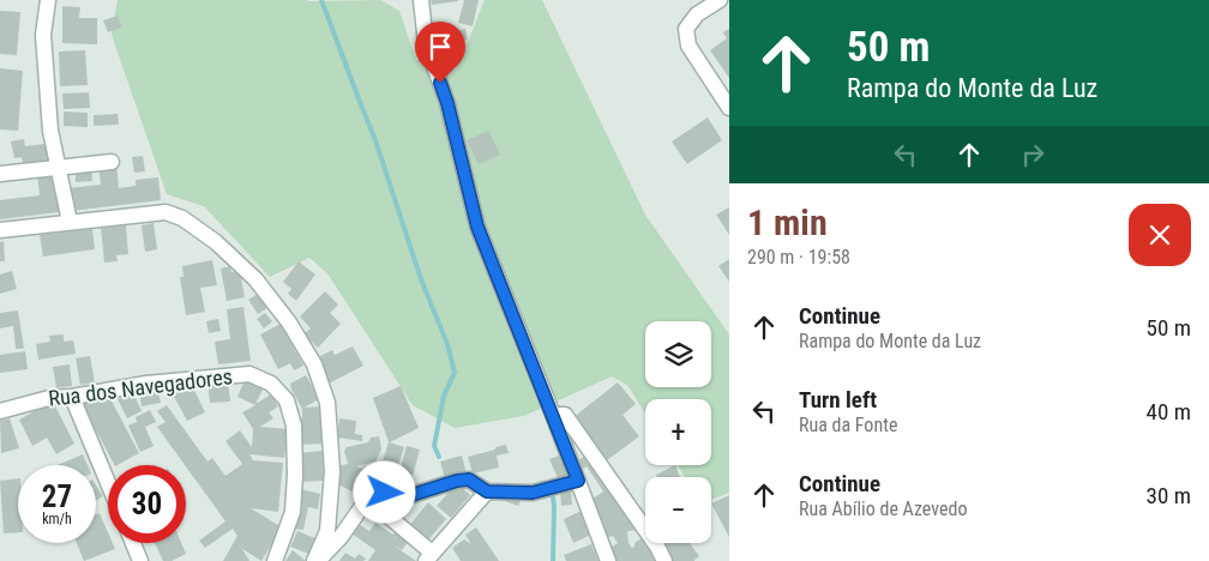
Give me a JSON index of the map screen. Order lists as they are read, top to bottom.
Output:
{
  "streets": {
    "street": ["Rua dos Navegadores"]
  },
  "page": {
    "turn": ["50 m", "Rampa do Monte da Luz"],
    "heading": ["1 min", "290 m · 19:58"],
    "list": [
      {
        "name": "Continue",
        "note": "Rampa do Monte da Luz",
        "value": "50 m"
      },
      {
        "name": "Turn left",
        "note": "Rua da Fonte",
        "value": "40 m"
      },
      {
        "name": "Continue",
        "note": "Rua Abílio de Azevedo",
        "value": "30 m"
      }
    ],
    "map_buttons": ["+", "−"],
    "speed": "27 km/h",
    "limit": "30"
  }
}
